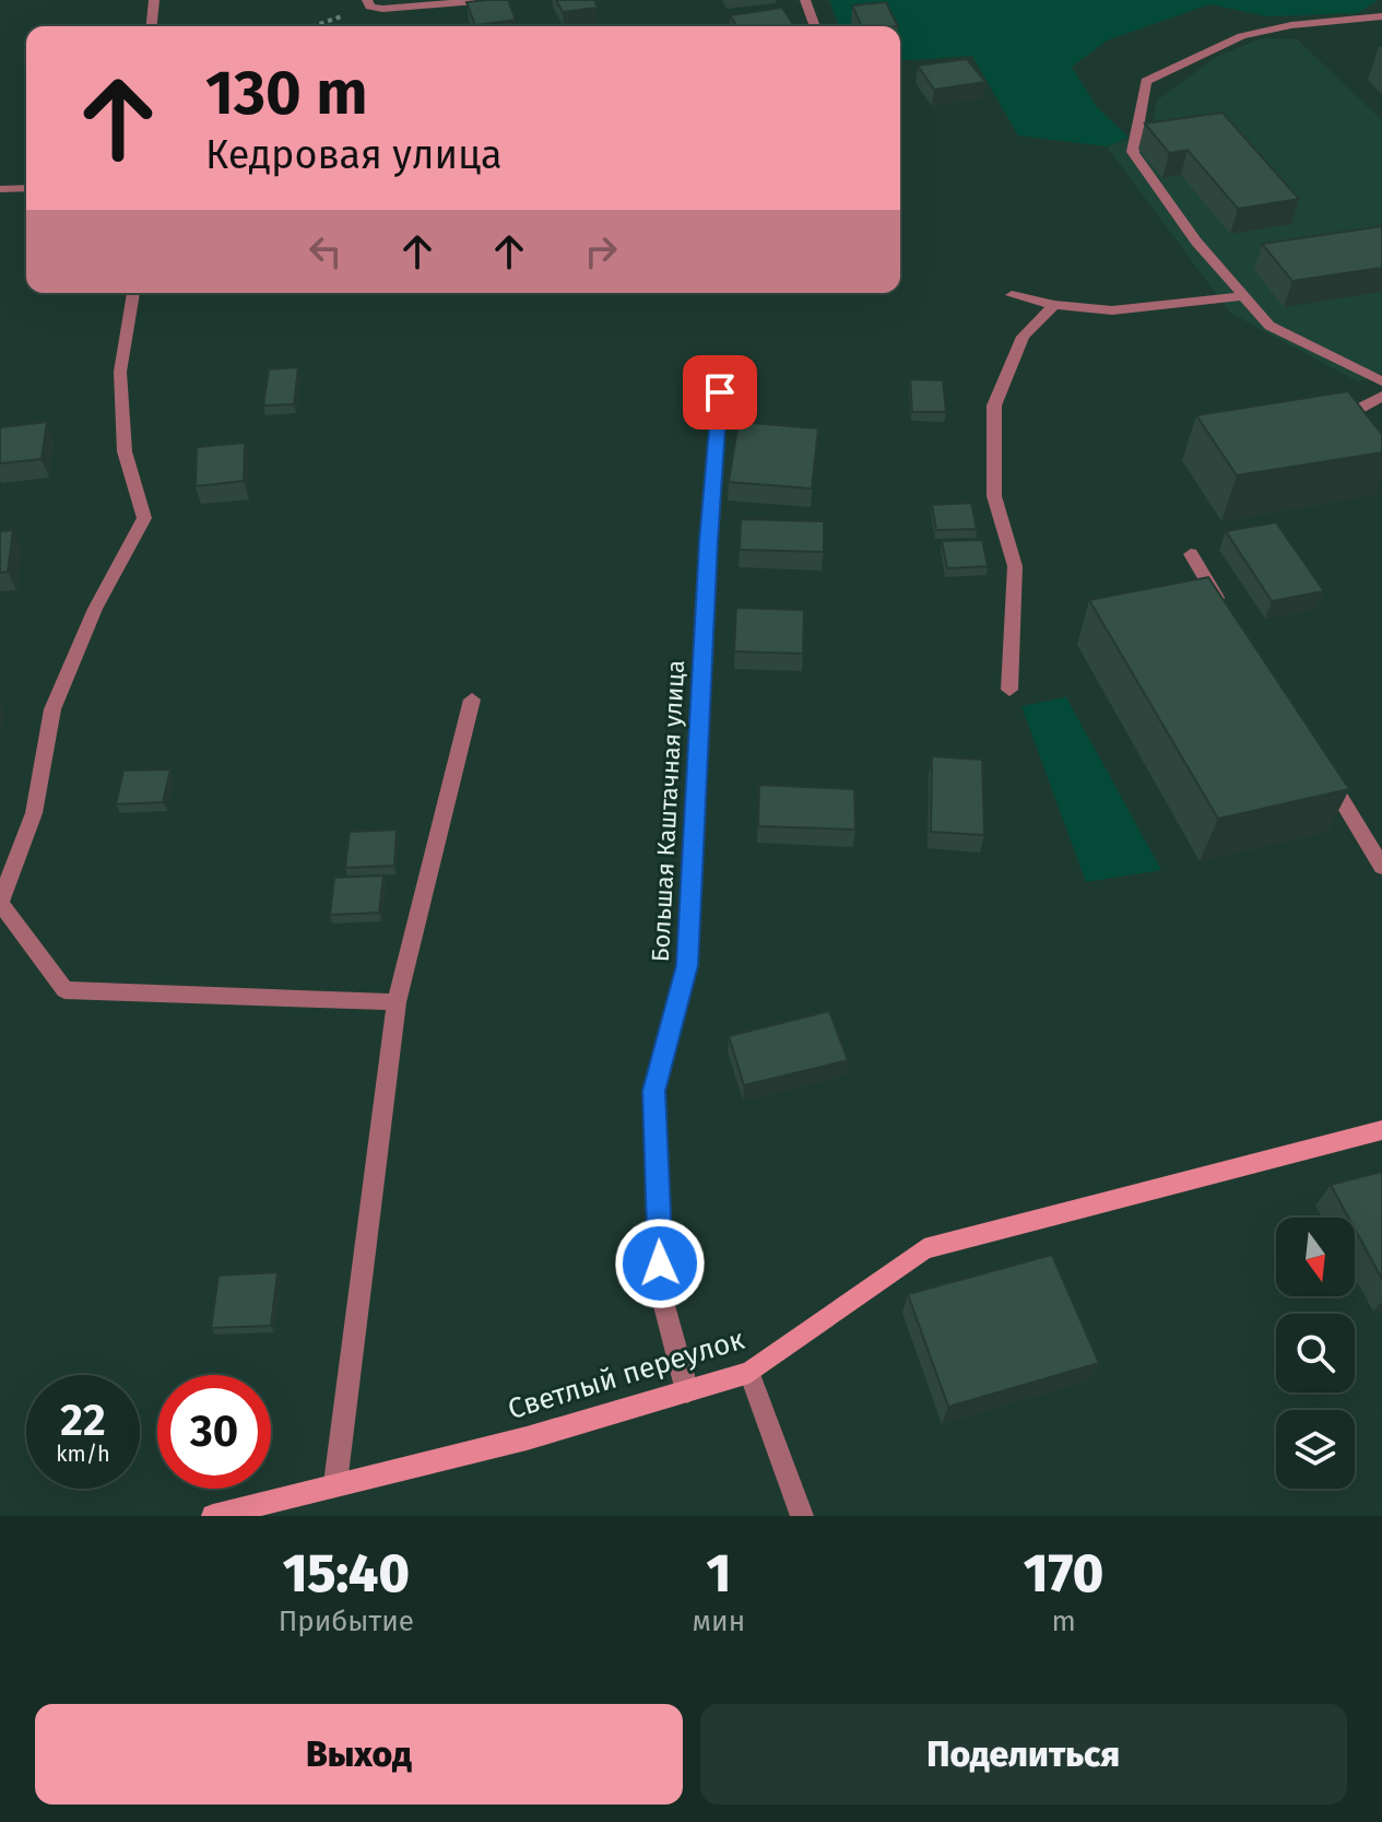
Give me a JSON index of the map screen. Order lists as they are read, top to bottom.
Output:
{
  "streets": {
    "street": ["Большая Каштачная улица", "Светлый переулок"]
  },
  "crossings": [
    ["Большая Каштачная улица", "Светлый переулок"]
  ],
  "north": "bottom",
  "page": {
    "turn": ["130 m", "Кедровая улица"],
    "speed": "22 km/h",
    "limit": "30",
    "eta": [
      "15:40",
      "Прибытие",
      "1",
      "мин",
      "170",
      "m"
    ],
    "buttons": ["Выход", "Поделиться"]
  }
}
